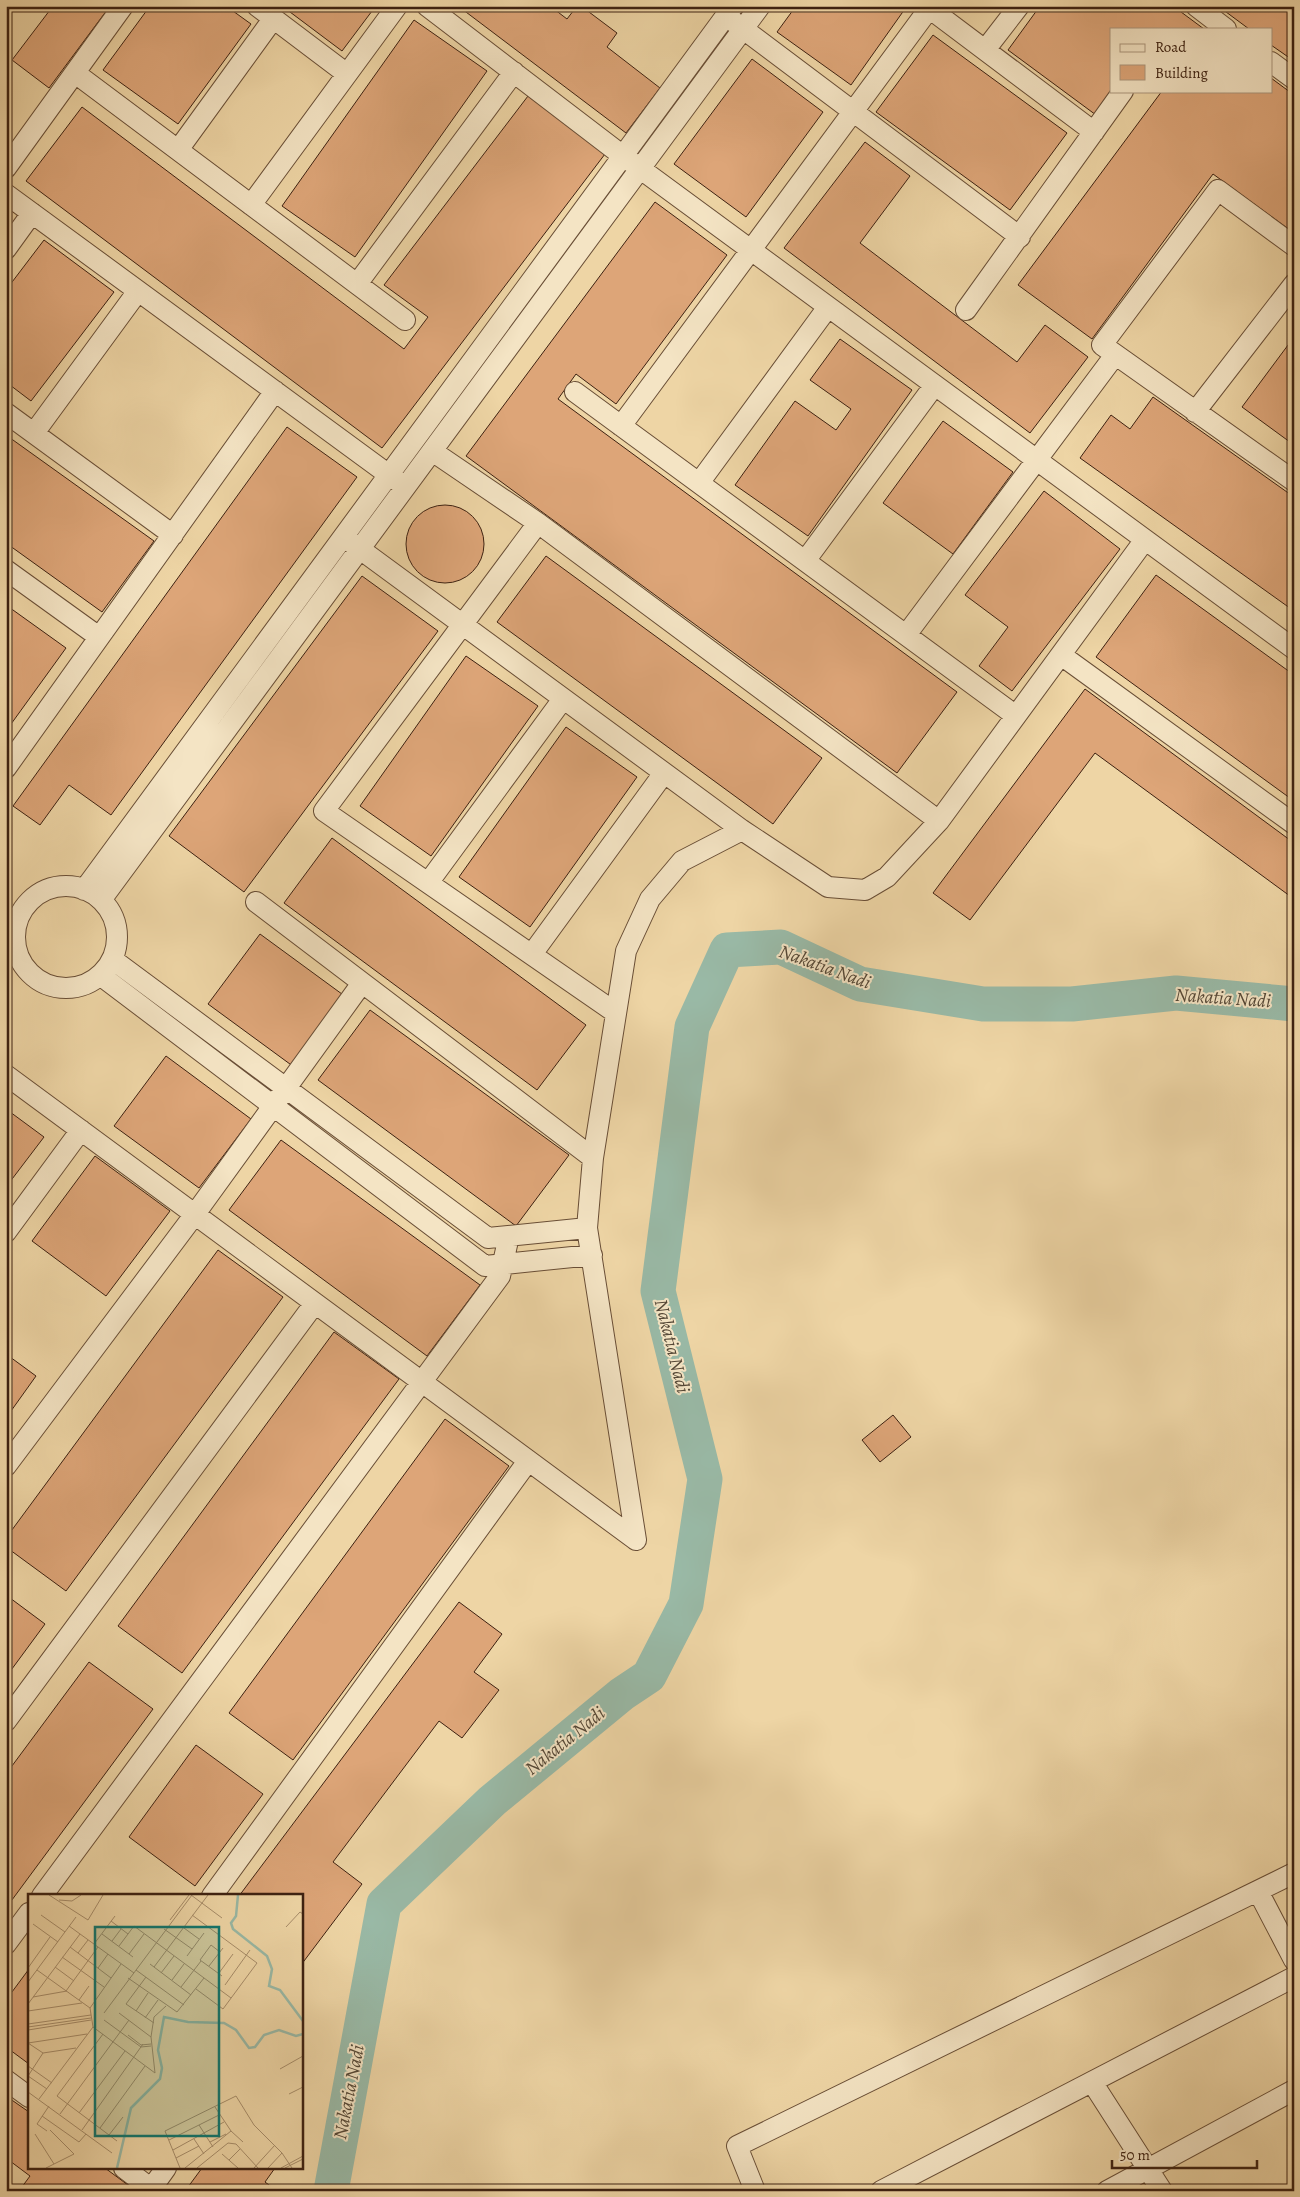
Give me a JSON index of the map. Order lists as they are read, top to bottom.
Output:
{
  "water": ["Nakatia Nadi"],
  "legend": ["Road", "Building"],
  "scale_bar": "50 m"
}
